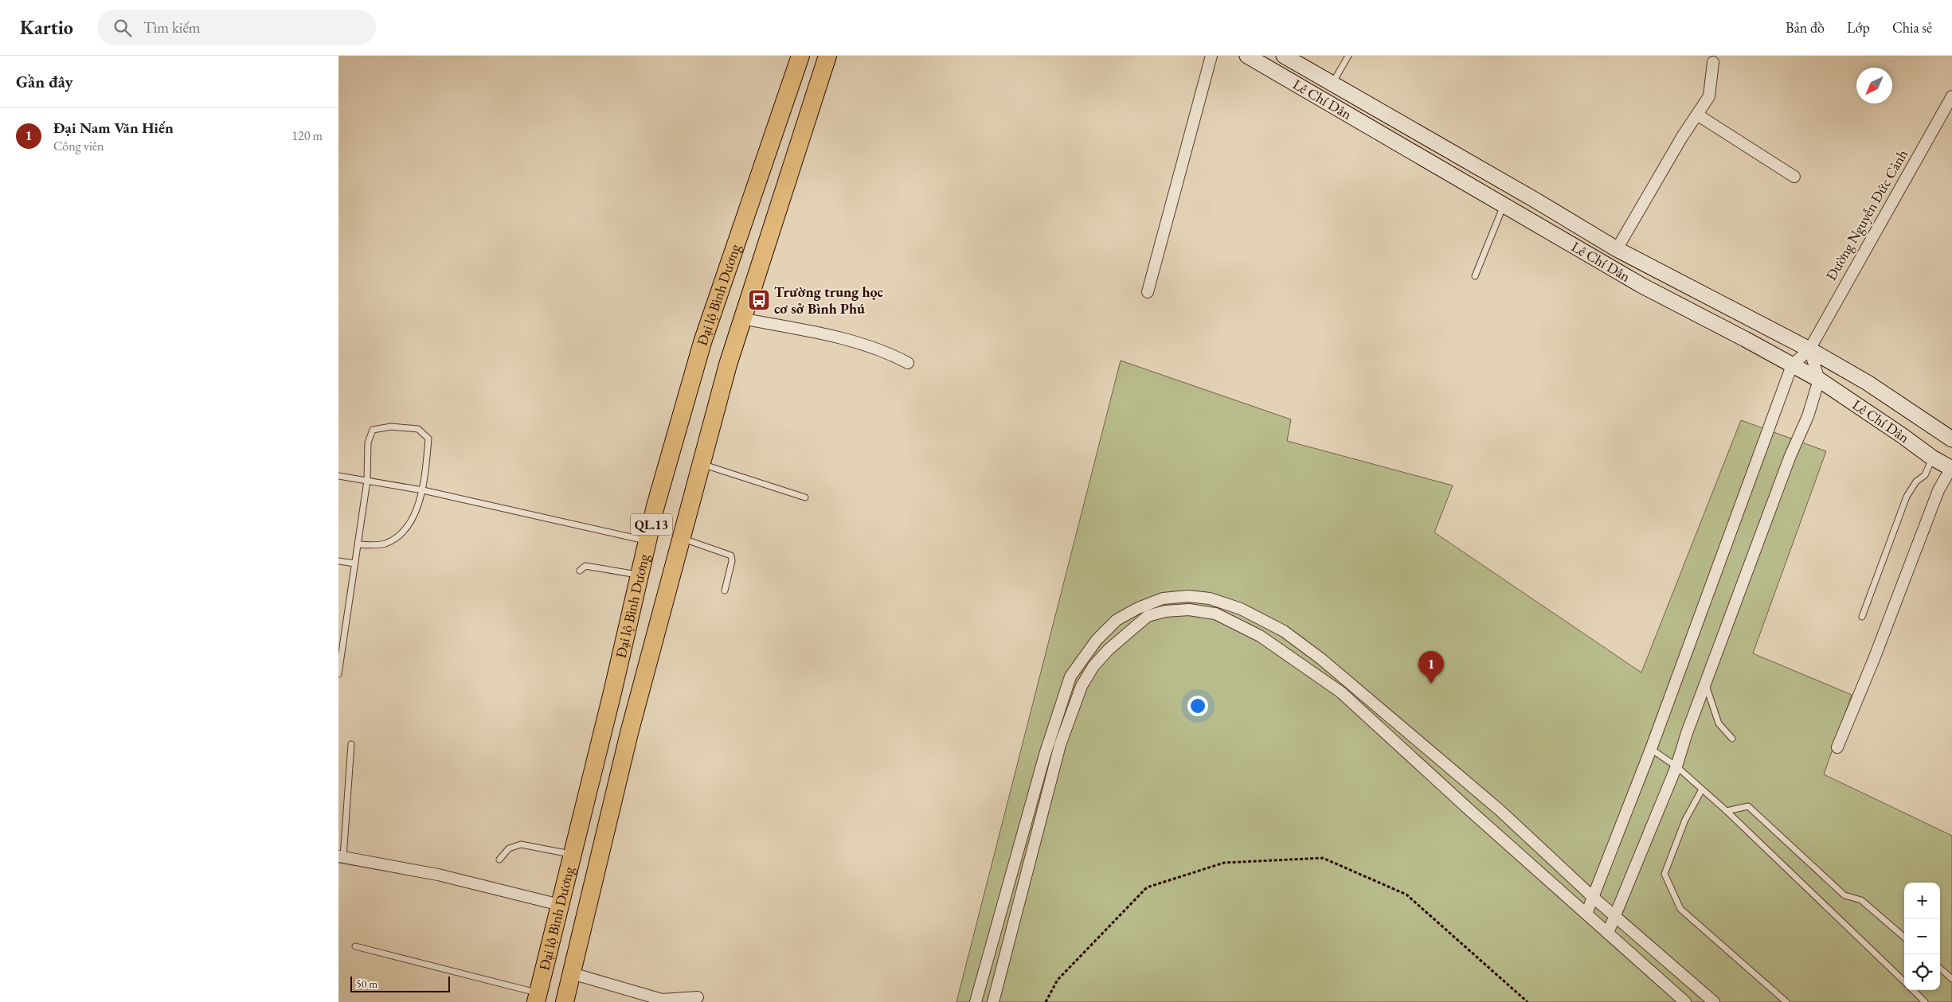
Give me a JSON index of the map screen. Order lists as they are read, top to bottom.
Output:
{
  "streets": {
    "highway": ["Đại lộ Bình Dương", "QL.13"],
    "main road": ["Lê Chí Dân"],
    "street": ["Đường Nguyễn Đức Cảnh"]
  },
  "crossings": [
    ["Lê Chí Dân", "Đường Nguyễn Đức Cảnh"]
  ],
  "places": {
    "bus stop": ["Trường trung học cơ sở Bình Phú"]
  },
  "scale_bar": "50 m",
  "north": "bottom left",
  "page": {
    "header": "Kartio",
    "search": "Tìm kiếm",
    "nav": ["Bản đồ", "Lớp", "Chia sẻ"],
    "heading": "Gần đây",
    "list": [
      {
        "mark": "1",
        "name": "Đại Nam Văn Hiến",
        "note": "Công viên",
        "value": "120 m"
      }
    ],
    "pins": "1",
    "map_buttons": ["+", "−"],
    "scale": "50 m"
  }
}
